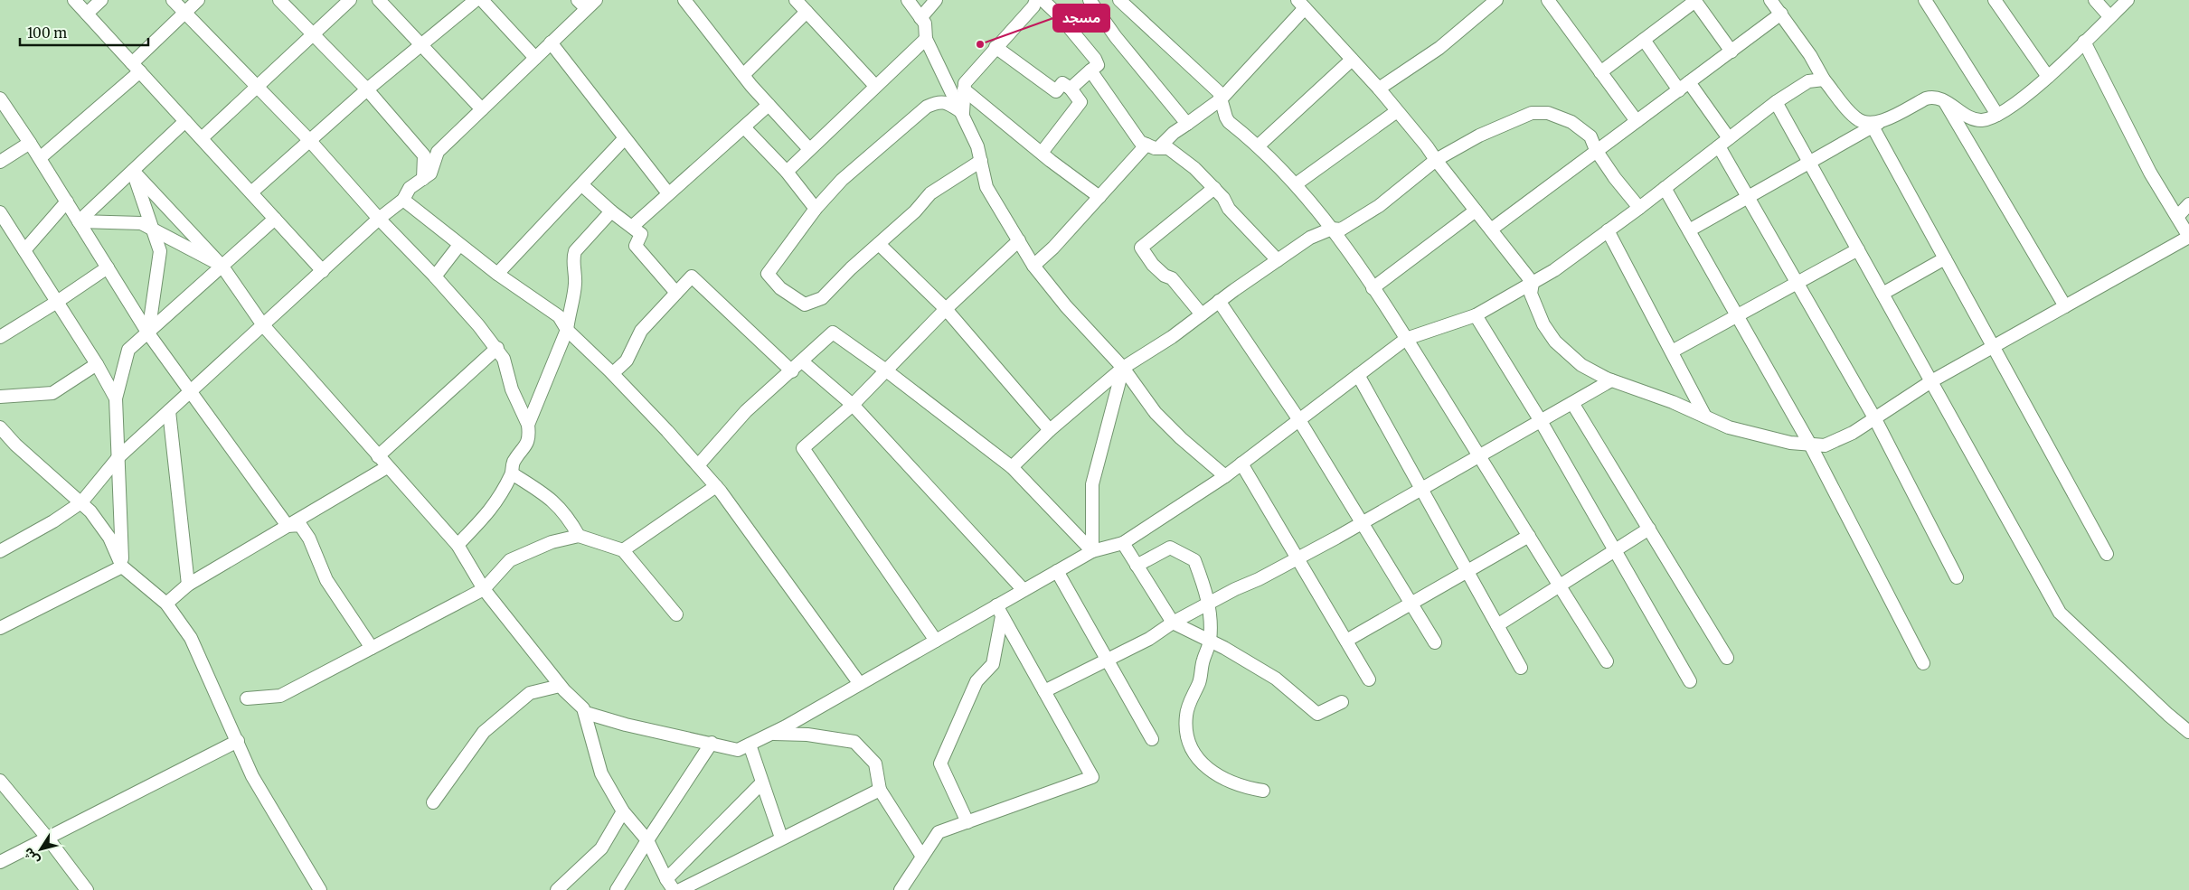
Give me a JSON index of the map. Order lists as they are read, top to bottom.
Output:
{
  "places": ["مسجد"],
  "scale_bar": "100 m",
  "north": "bottom left"
}
